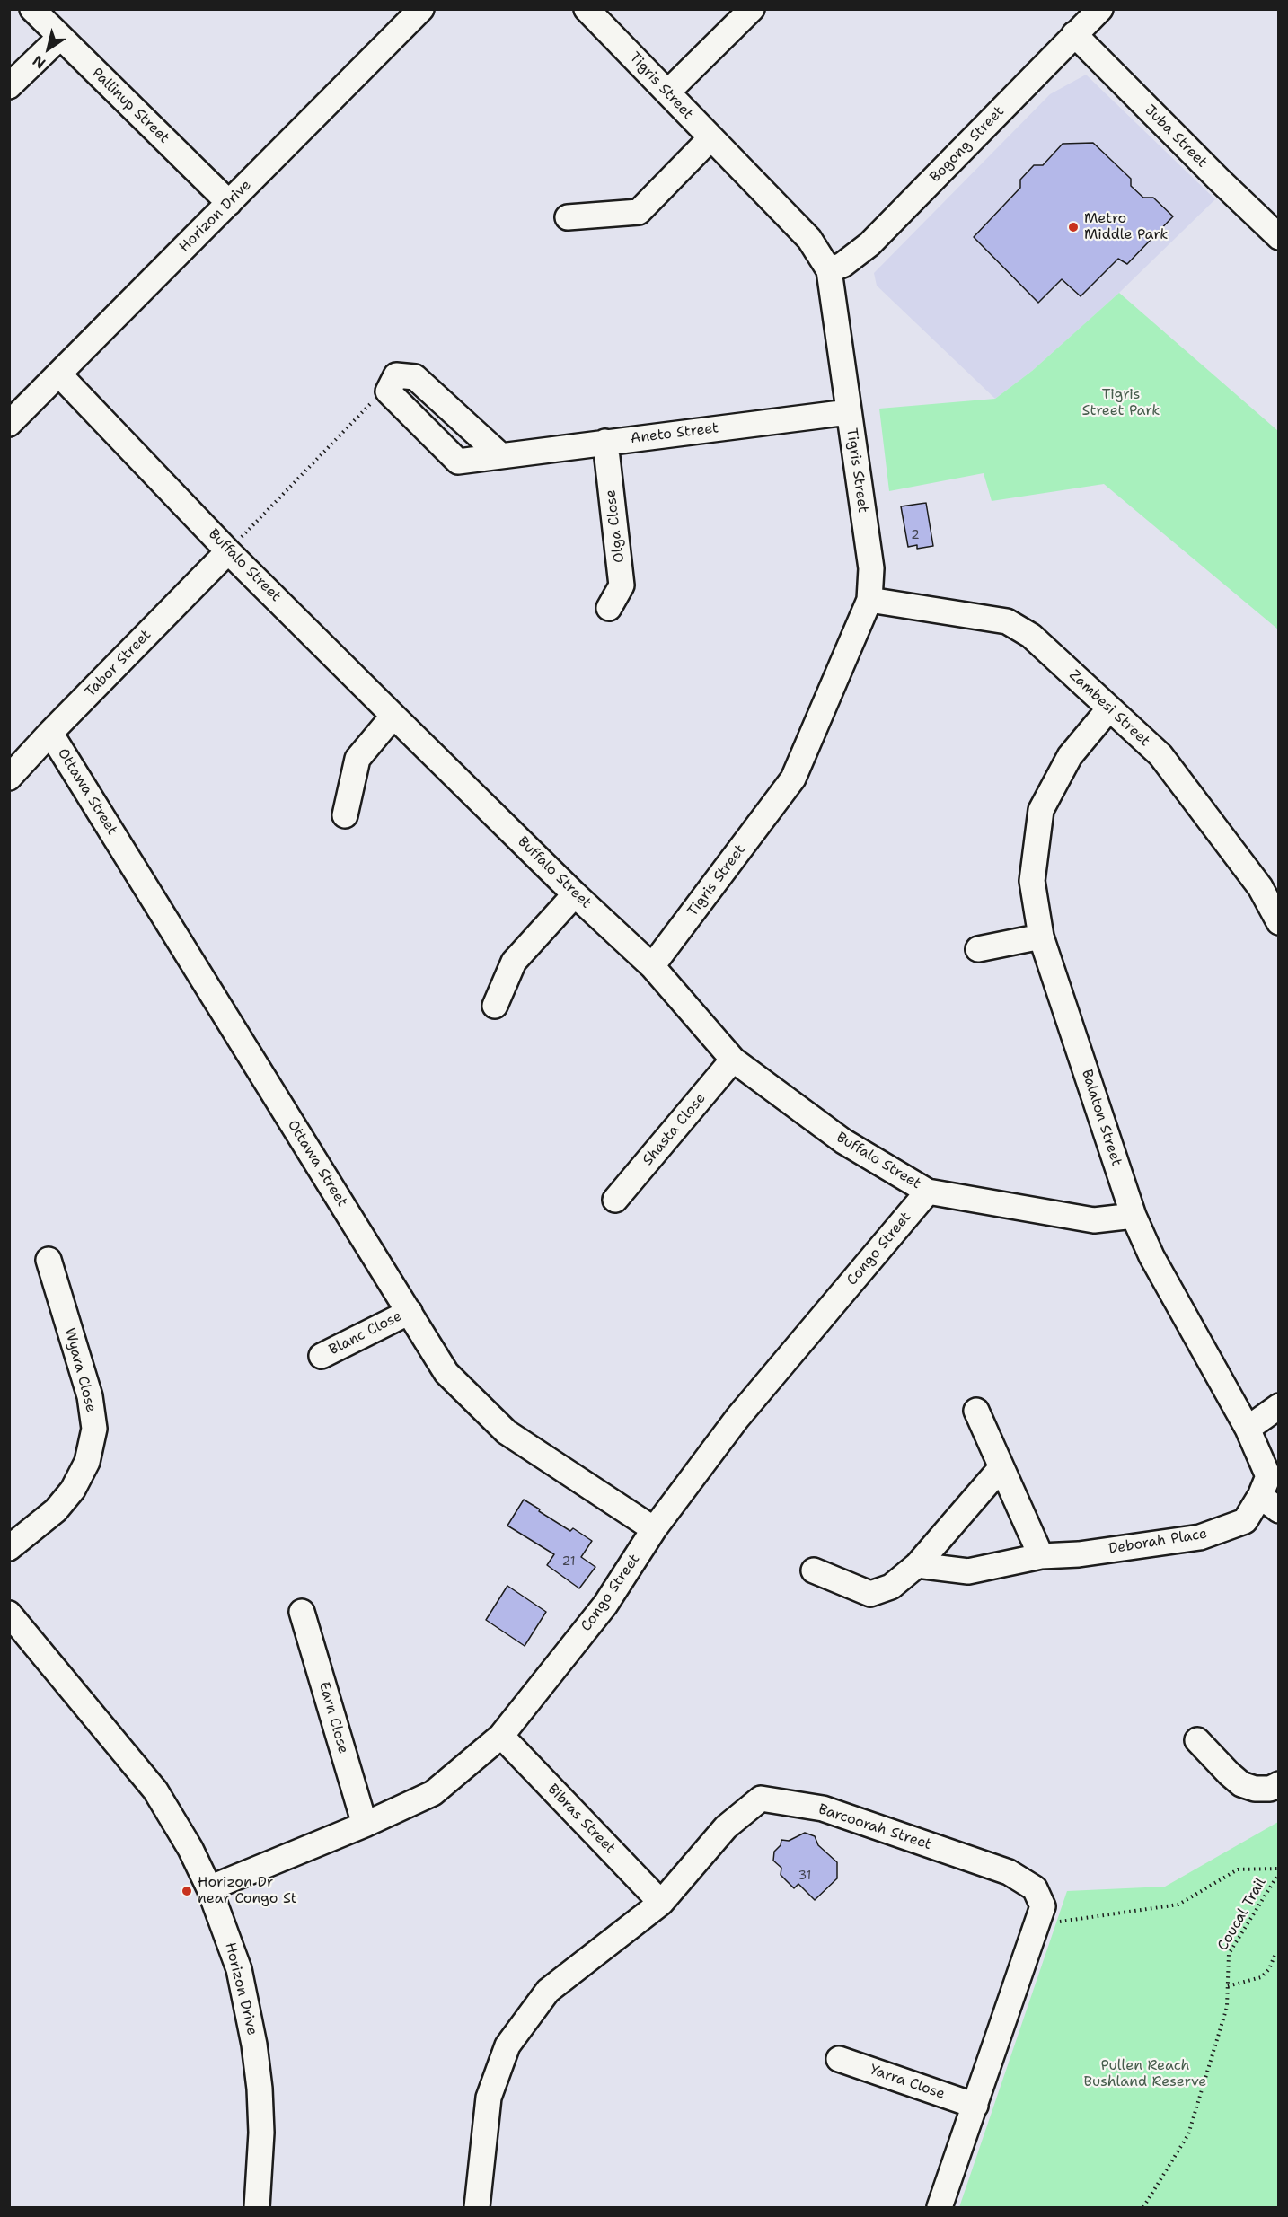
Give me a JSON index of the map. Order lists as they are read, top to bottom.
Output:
{
  "streets": {
    "street": [
      "Tigris Street",
      "Pallinup Street",
      "Juba Street",
      "Bogong Street",
      "Horizon Drive",
      "Aneto Street",
      "Olga Close",
      "Buffalo Street",
      "Tabor Street",
      "Zambesi Street",
      "Ottawa Street",
      "Balaton Street",
      "Shasta Close",
      "Congo Street",
      "Blanc Close",
      "Wyara Close",
      "Deborah Place",
      "Earn Close",
      "Bibras Street",
      "Barcoorah Street",
      "Yarra Close"
    ],
    "path": ["Coucal Trail"]
  },
  "crossings": [
    ["Tigris Street", "Bogong Street"],
    ["Tigris Street", "Aneto Street"],
    ["Tigris Street", "Buffalo Street"],
    ["Tigris Street", "Zambesi Street"],
    ["Pallinup Street", "Horizon Drive"],
    ["Juba Street", "Bogong Street"],
    ["Horizon Drive", "Buffalo Street"],
    ["Horizon Drive", "Congo Street"],
    ["Aneto Street", "Olga Close"],
    ["Buffalo Street", "Tabor Street"],
    ["Buffalo Street", "Balaton Street"],
    ["Buffalo Street", "Shasta Close"],
    ["Buffalo Street", "Congo Street"],
    ["Tabor Street", "Ottawa Street"],
    ["Zambesi Street", "Balaton Street"],
    ["Ottawa Street", "Congo Street"],
    ["Ottawa Street", "Blanc Close"],
    ["Balaton Street", "Deborah Place"],
    ["Congo Street", "Earn Close"],
    ["Congo Street", "Bibras Street"],
    ["Bibras Street", "Barcoorah Street"],
    ["Barcoorah Street", "Yarra Close"]
  ],
  "parks": ["Tigris Street Park", "Pullen Reach Bushland Reserve"],
  "places": ["Metro Middle Park", "Horizon Dr near Congo St"],
  "house_numbers": ["2", "21", "31"],
  "north": "bottom left"
}
